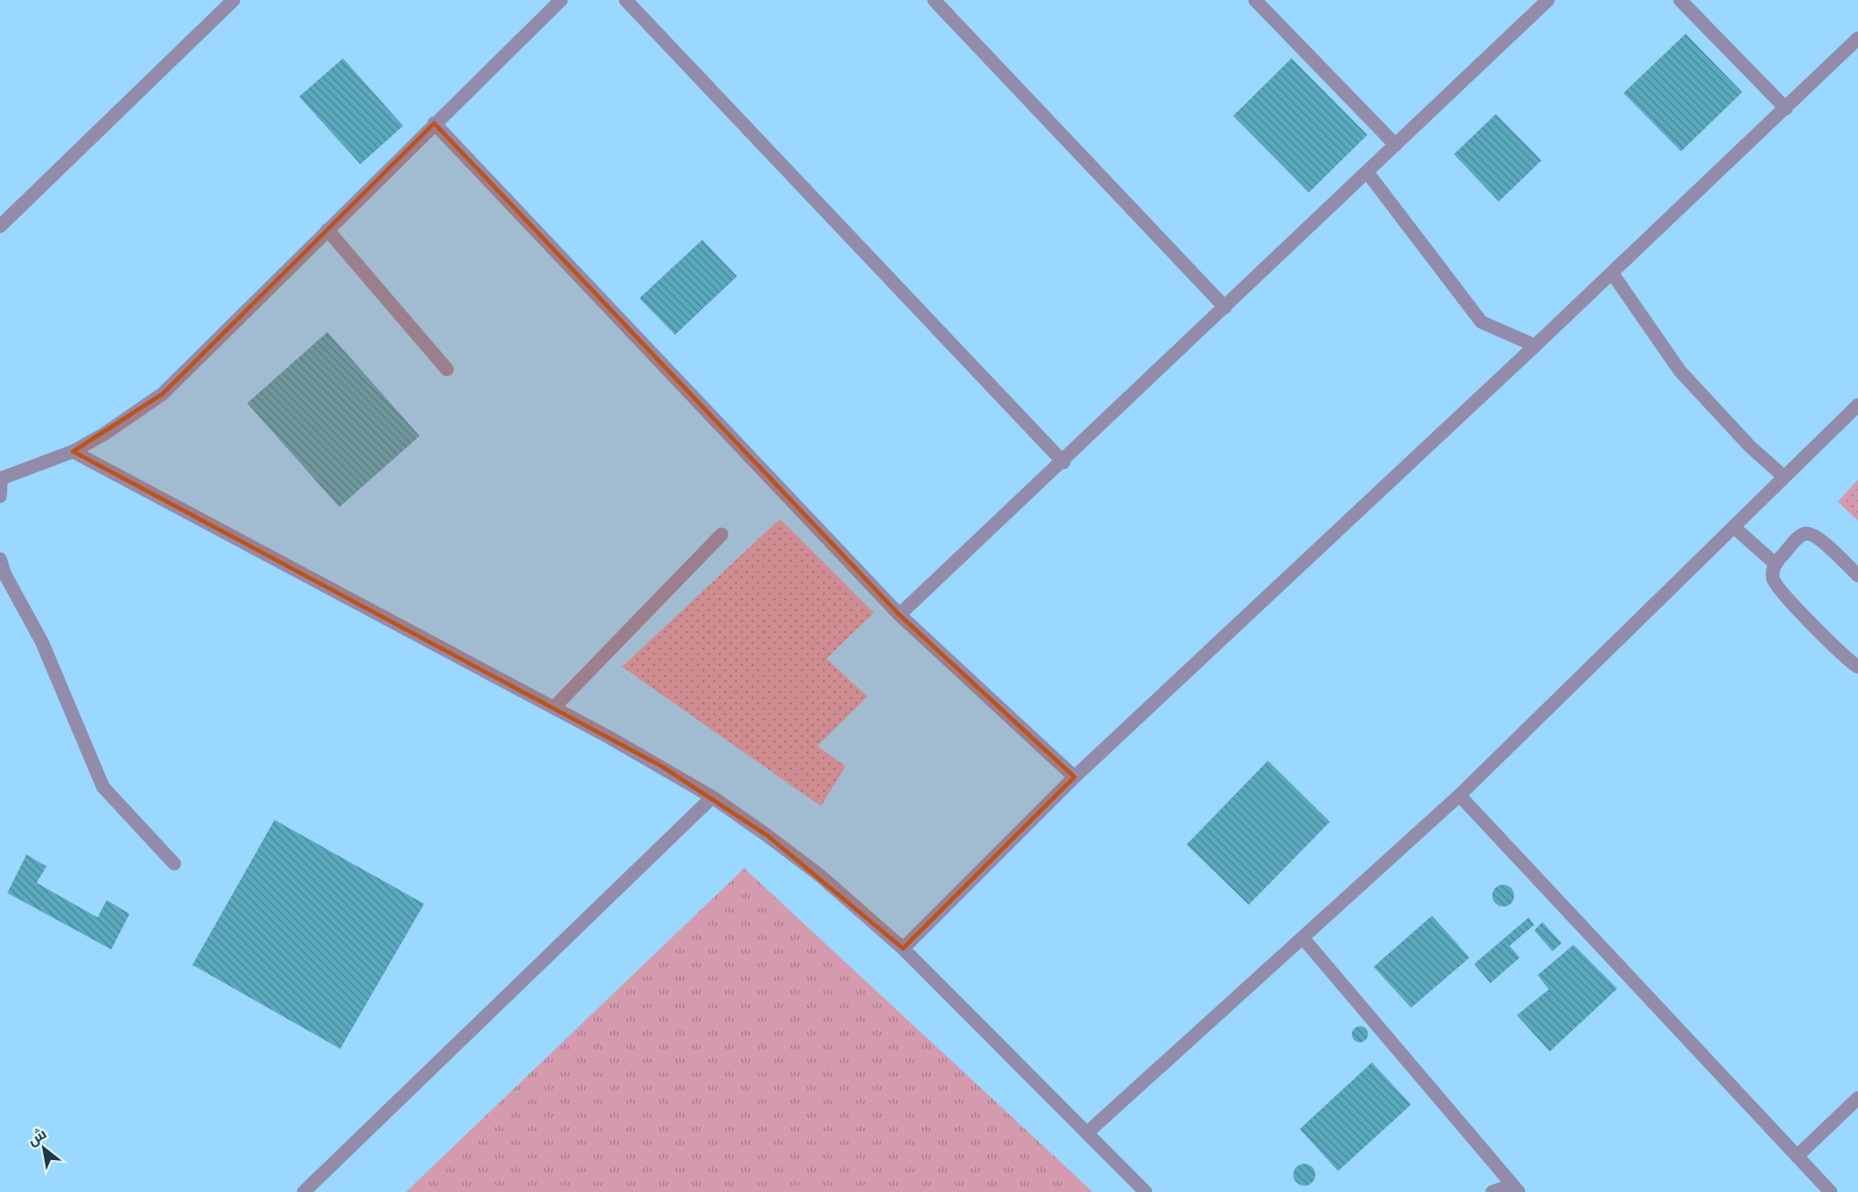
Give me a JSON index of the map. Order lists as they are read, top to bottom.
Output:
{
  "north": "top left"
}
